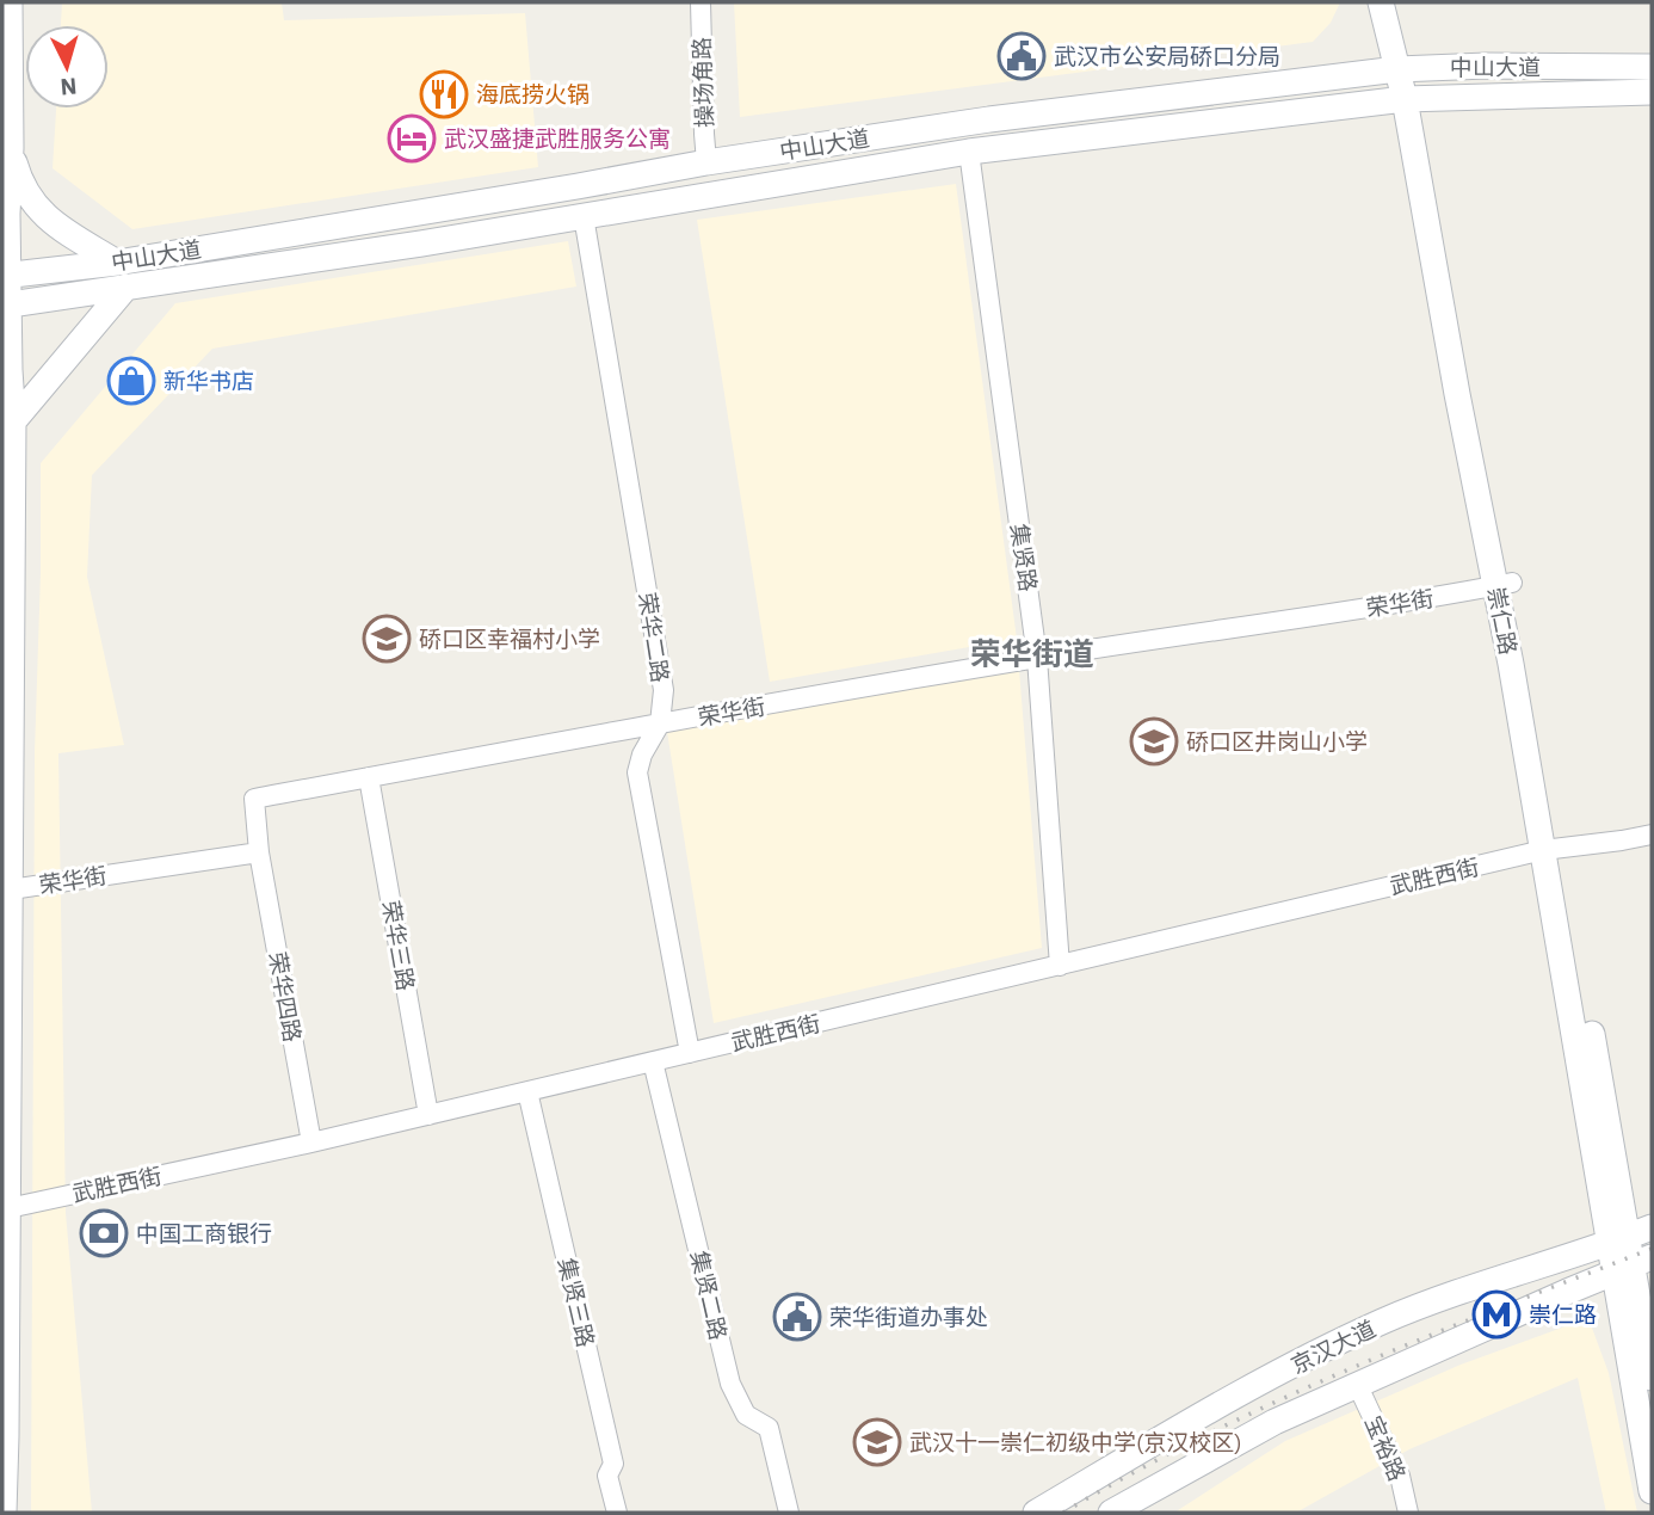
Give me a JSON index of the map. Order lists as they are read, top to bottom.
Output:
{
  "streets": {
    "main road": ["中山大道", "崇仁路", "京汉大道"],
    "street": [
      "操场角路",
      "集贤路",
      "荣华街",
      "荣华二路",
      "武胜西街",
      "荣华三路",
      "荣华四路",
      "集贤二路",
      "集贤三路",
      "宝裕路"
    ]
  },
  "crossings": [
    ["中山大道", "操场角路"],
    ["中山大道", "集贤路"],
    ["中山大道", "崇仁路"],
    ["中山大道", "荣华二路"],
    ["集贤路", "荣华街"],
    ["集贤路", "武胜西街"],
    ["荣华街", "崇仁路"],
    ["荣华街", "荣华二路"],
    ["荣华街", "荣华三路"],
    ["荣华街", "荣华四路"],
    ["崇仁路", "武胜西街"],
    ["崇仁路", "京汉大道"],
    ["荣华二路", "武胜西街"],
    ["武胜西街", "荣华三路"],
    ["武胜西街", "荣华四路"],
    ["武胜西街", "集贤二路"],
    ["武胜西街", "集贤三路"],
    ["京汉大道", "宝裕路"]
  ],
  "districts": ["荣华街道"],
  "places": {
    "public building": ["武汉市公安局硚口分局", "荣华街道办事处"],
    "restaurant": ["海底捞火锅"],
    "hotel": ["武汉盛捷武胜服务公寓"],
    "shop": ["新华书店"],
    "school or university": ["硚口区幸福村小学", "硚口区井岗山小学", "武汉十一崇仁初级中学(京汉校区)"],
    "bank": ["中国工商银行"],
    "metro station": ["崇仁路"]
  },
  "north": "bottom"
}
